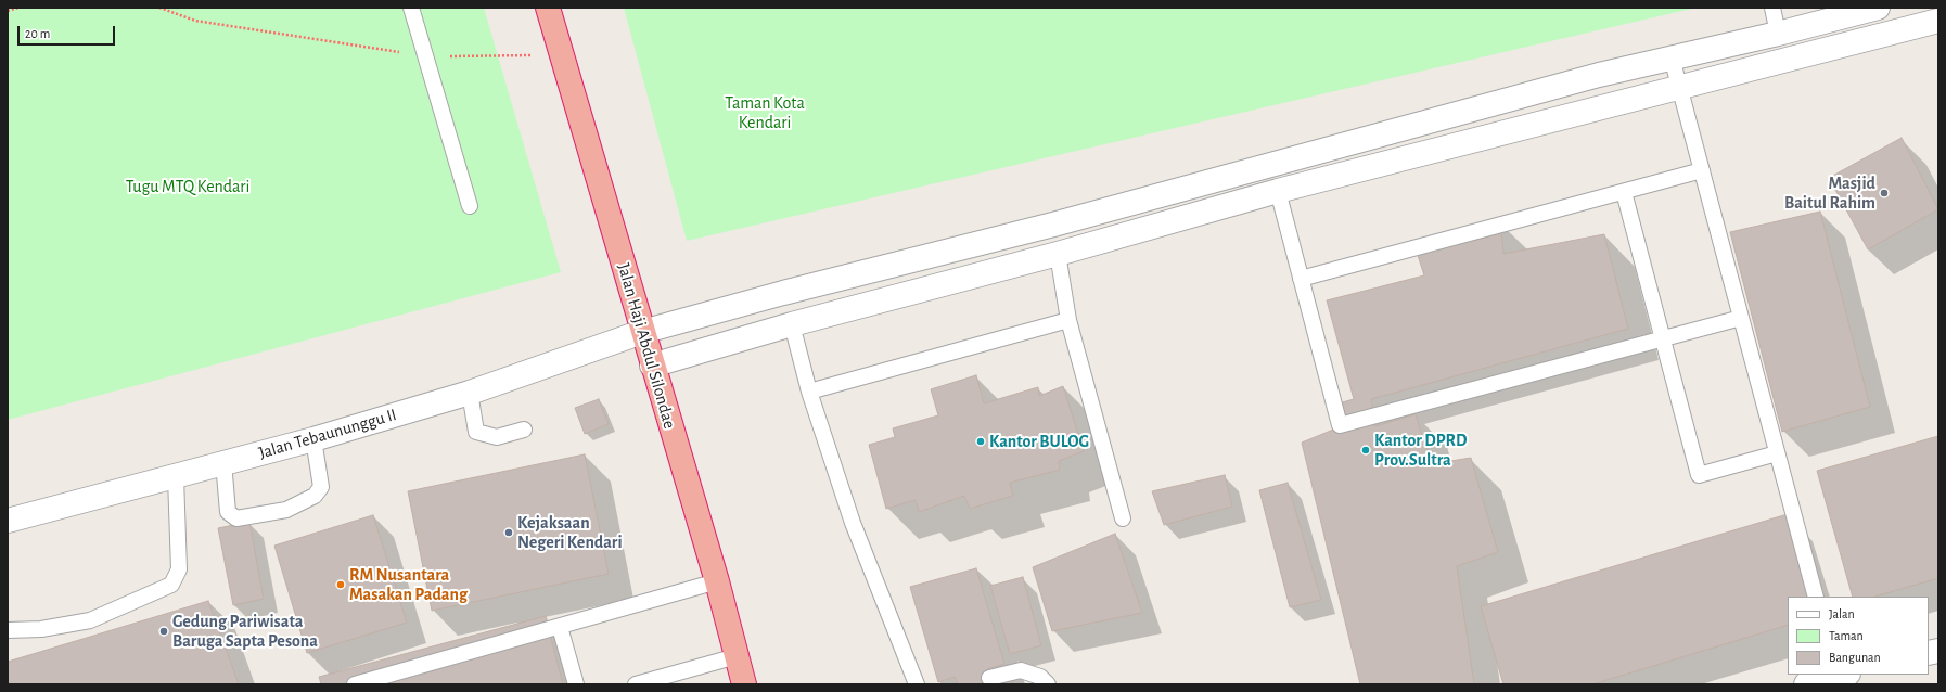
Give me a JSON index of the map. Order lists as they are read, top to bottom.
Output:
{
  "streets": {
    "highway": ["Jalan Haji Abdul Silondae"],
    "street": ["Jalan Tebaununggu II"]
  },
  "crossings": [
    ["Jalan Haji Abdul Silondae", "Jalan Tebaununggu II"]
  ],
  "parks": ["Taman Kota Kendari", "Tugu MTQ Kendari"],
  "places": [
    "Masjid Baitul Rahim",
    "Kantor BULOG",
    "Kantor DPRD Prov.Sultra",
    "Kejaksaan Negeri Kendari",
    "RM Nusantara Masakan Padang",
    "Gedung Pariwisata Baruga Sapta Pesona"
  ],
  "legend": ["Jalan", "Taman", "Bangunan"],
  "scale_bar": "20 m"
}
